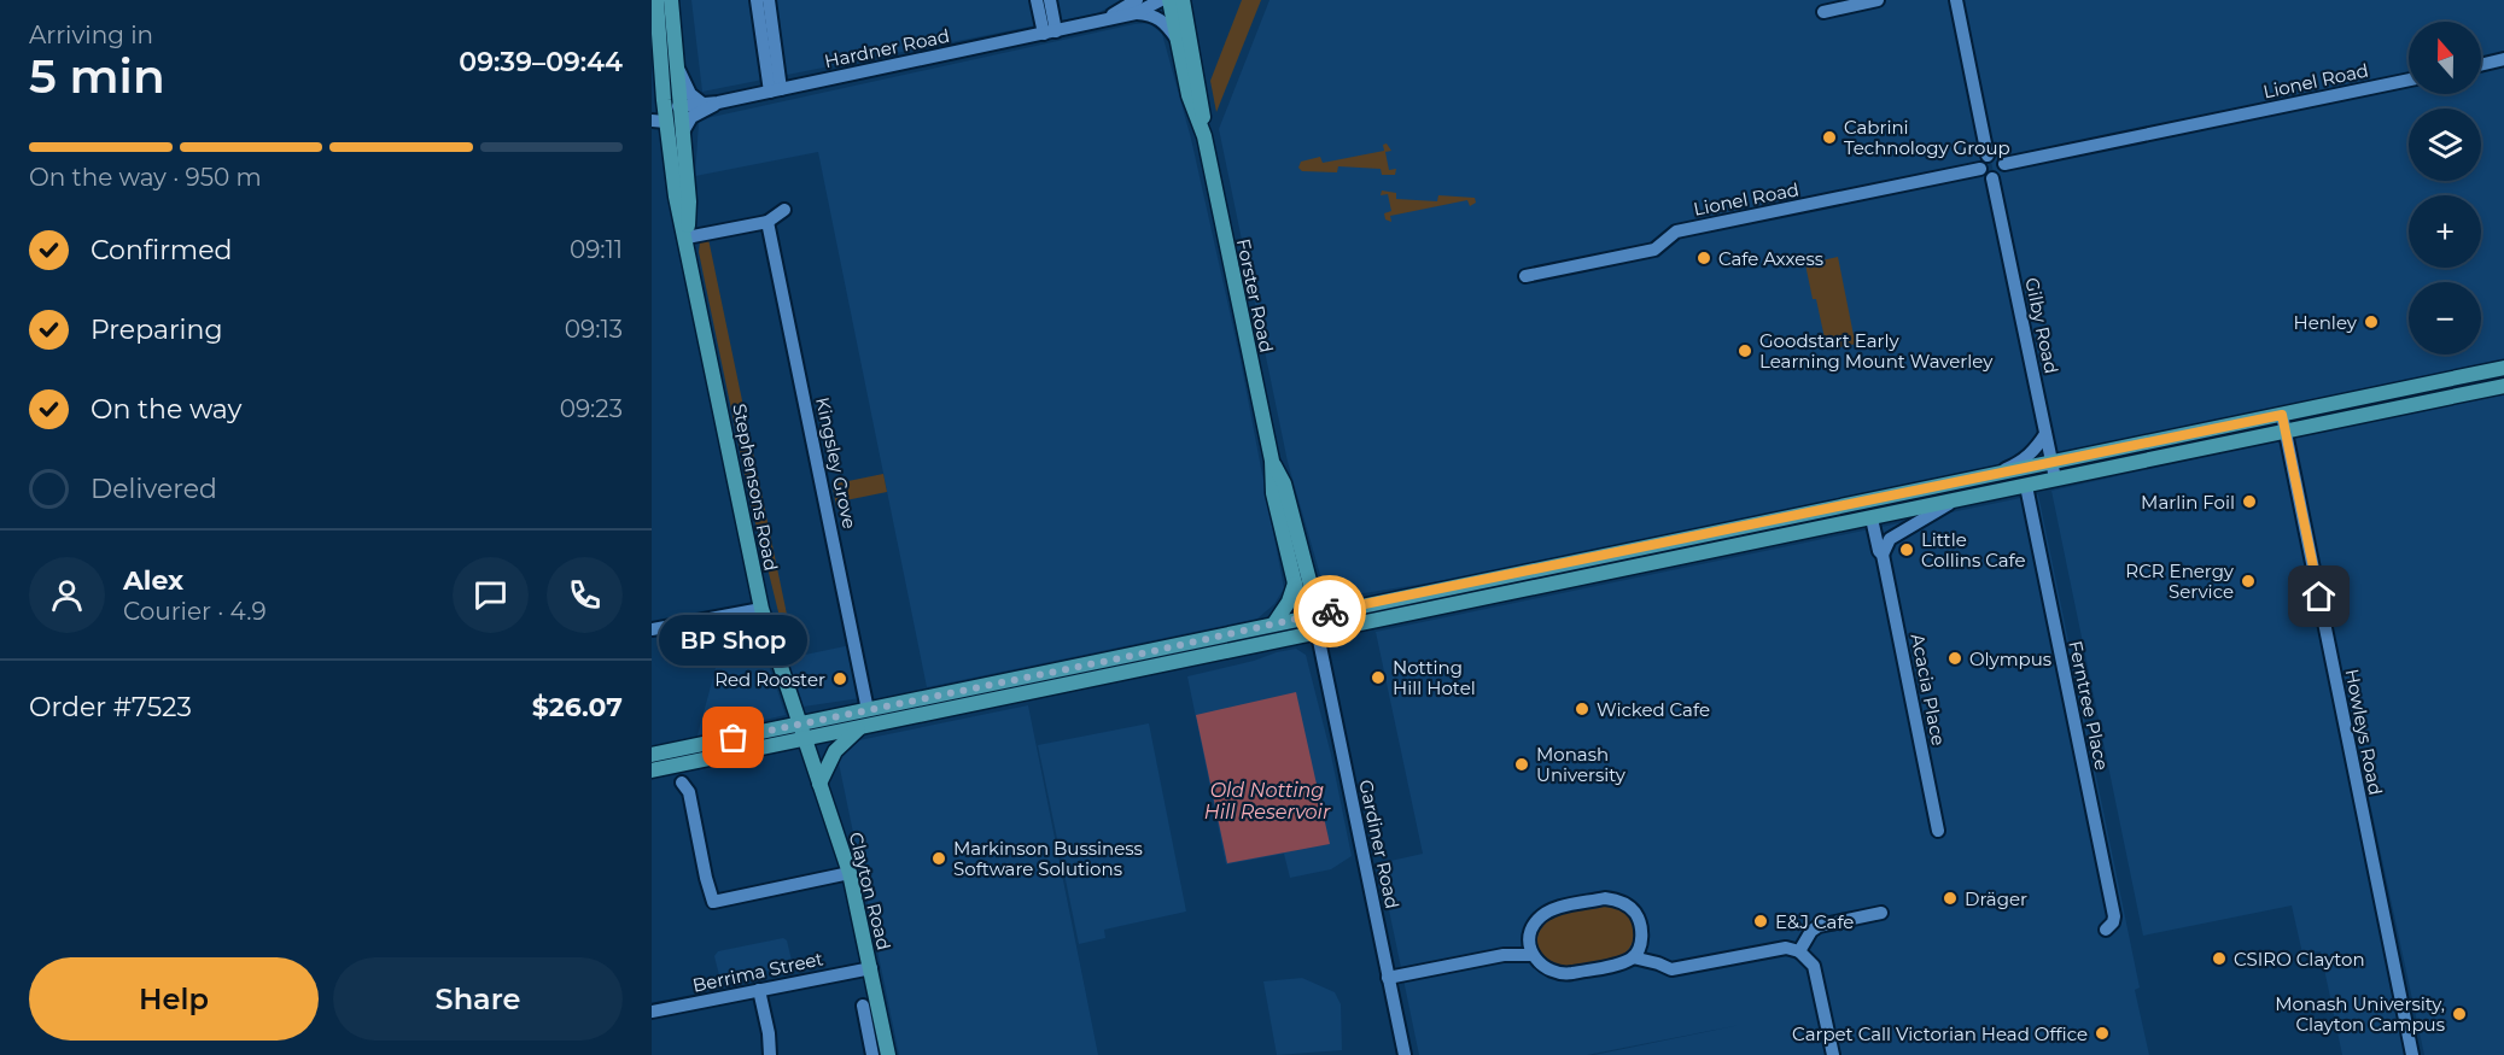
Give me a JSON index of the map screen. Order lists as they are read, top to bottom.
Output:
{
  "streets": {
    "main road": ["Forster Road", "Stephensons Road", "Clayton Road"],
    "street": [
      "Hardner Road",
      "Lionel Road",
      "Gilby Road",
      "Kingsley Grove",
      "Acacia Place",
      "Ferntree Place",
      "Howleys Road",
      "Gardiner Road",
      "Berrima Street"
    ]
  },
  "crossings": [
    ["Hardner Road", "Stephensons Road"],
    ["Lionel Road", "Gilby Road"],
    ["Forster Road", "Gardiner Road"],
    ["Stephensons Road", "Clayton Road"],
    ["Clayton Road", "Berrima Street"]
  ],
  "water": ["Old Notting Hill Reservoir"],
  "places": [
    "Cabrini Technology Group",
    "Cafe Axxess",
    "Henley",
    "Goodstart Early Learning Mount Waverley",
    "Marlin Foil",
    "Little Collins Cafe",
    "RCR Energy Service",
    "Olympus",
    "Notting Hill Hotel",
    "Red Rooster",
    "Wicked Cafe",
    "BP Shop",
    "Monash University",
    "Markinson Bussiness Software Solutions",
    "Dräger",
    "E&J Cafe",
    "CSIRO Clayton",
    "Monash University, Clayton Campus",
    "Carpet Call Victorian Head Office"
  ],
  "north": "top",
  "page": {
    "heading": ["5 min", "Arriving in", "09:39–09:44"],
    "panel": [
      "Alex",
      "Courier · 4.9",
      "Order #7523",
      "$26.07"
    ],
    "map_buttons": ["+", "−"],
    "bar": "On the way · 950 m",
    "list": [
      ["Confirmed", "09:11"],
      ["Preparing", "09:13"],
      ["On the way", "09:23"],
      "Delivered"
    ],
    "bubble": "BP Shop",
    "buttons": ["Help", "Share"]
  }
}
